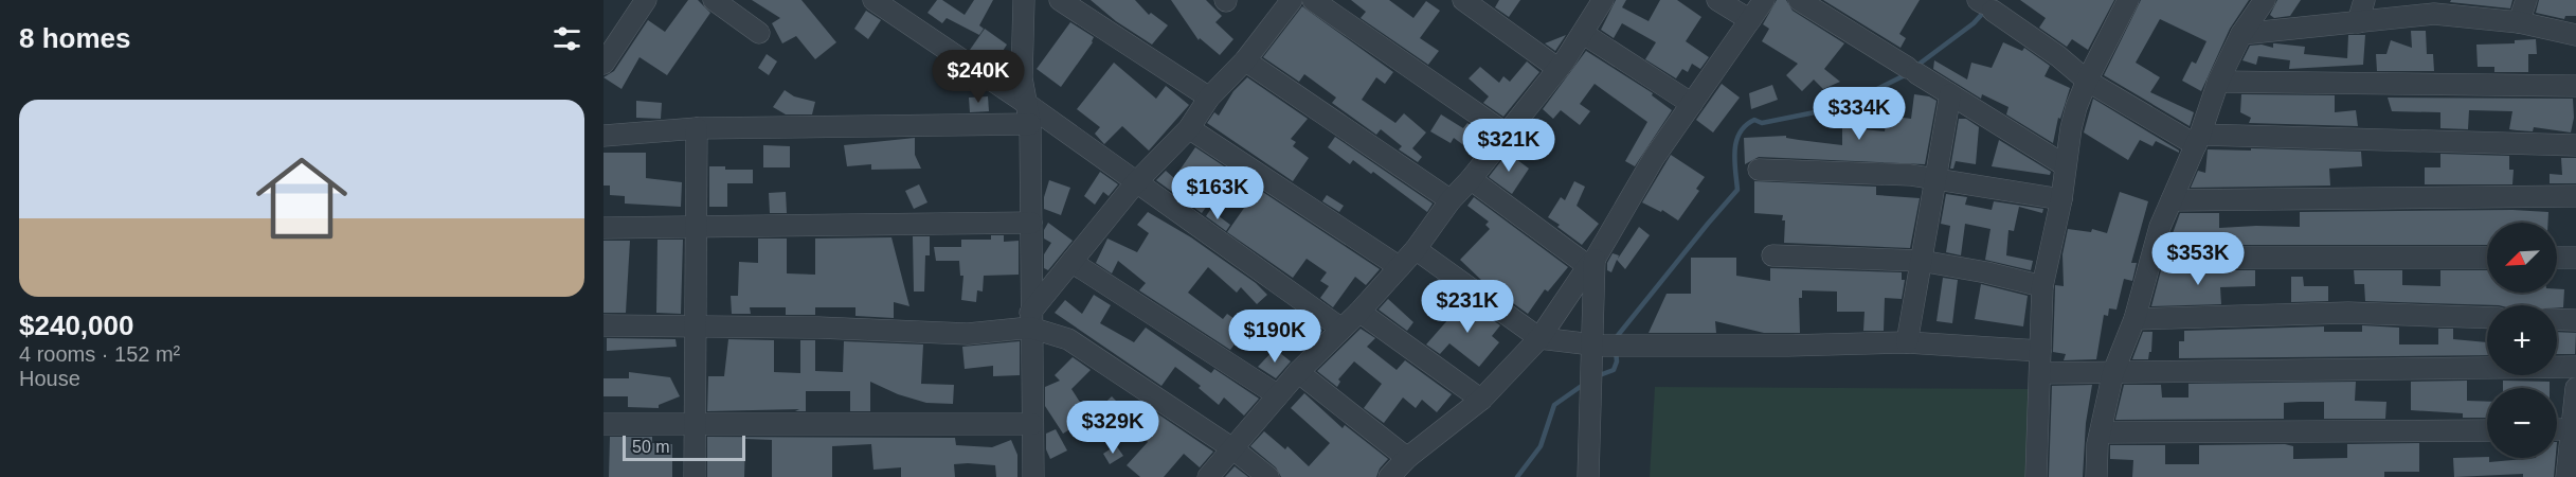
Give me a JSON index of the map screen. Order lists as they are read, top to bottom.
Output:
{
  "scale_bar": "50 m",
  "north": "bottom left",
  "page": {
    "heading": "8 homes",
    "price": [
      "$240K",
      "$334K",
      "$321K",
      "$163K",
      "$353K",
      "$231K",
      "$190K",
      "$329K"
    ],
    "list": [
      {
        "name": "$240,000",
        "note": "4 rooms · 152 m² · House"
      }
    ],
    "map_buttons": ["+", "−"],
    "scale": "50 m"
  }
}
